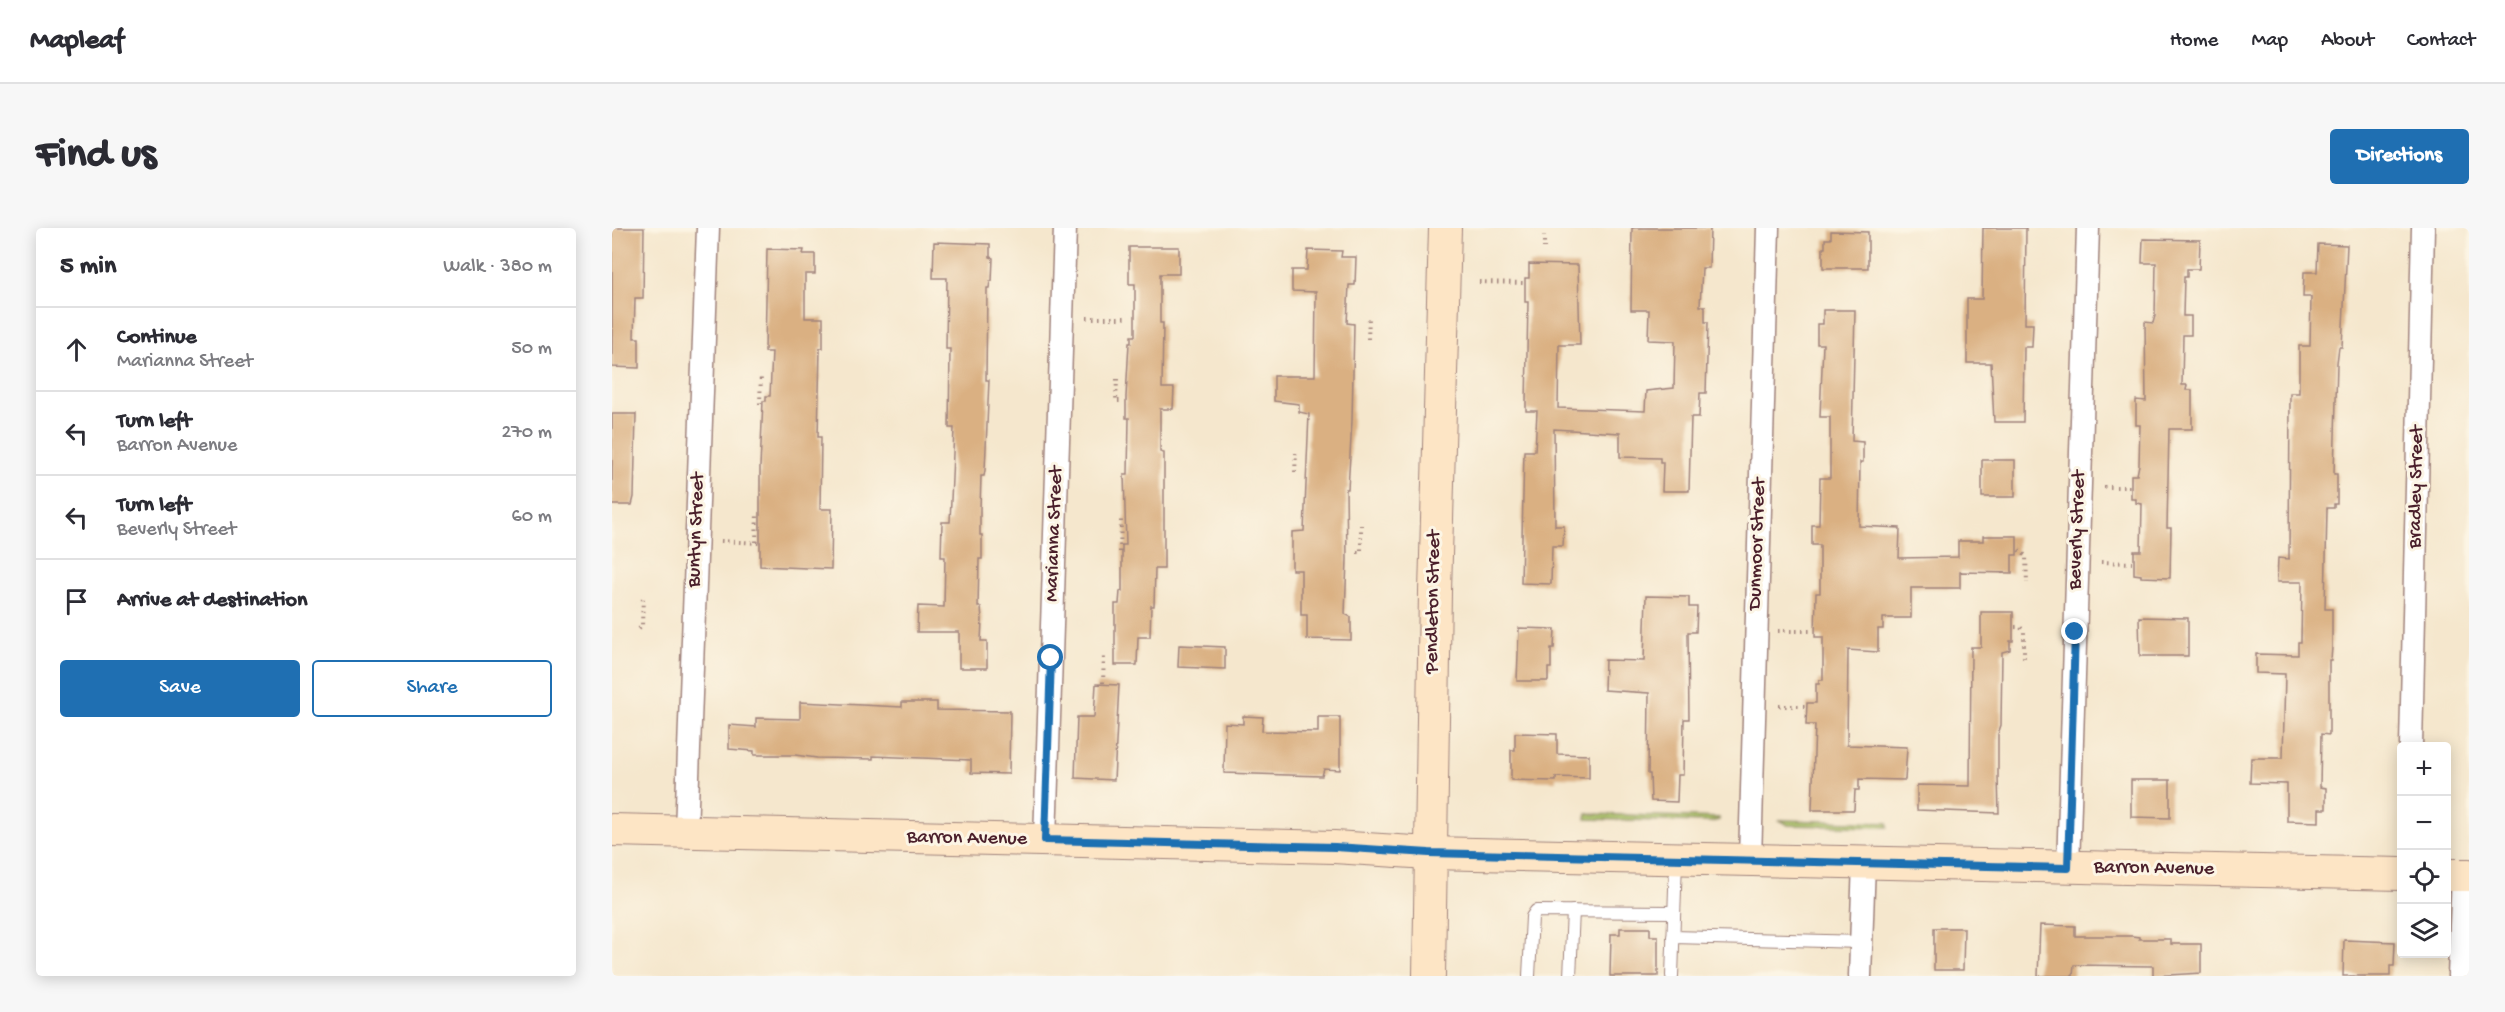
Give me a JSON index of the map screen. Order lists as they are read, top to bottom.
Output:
{
  "streets": {
    "main road": ["Pendleton Street", "Barron Avenue"],
    "street": [
      "Bradley Street",
      "Buntyn Street",
      "Beverly Street",
      "Marianna Street",
      "Dunmoor Street"
    ]
  },
  "crossings": [
    ["Buntyn Street", "Barron Avenue"],
    ["Beverly Street", "Barron Avenue"],
    ["Marianna Street", "Barron Avenue"],
    ["Dunmoor Street", "Barron Avenue"],
    ["Pendleton Street", "Barron Avenue"]
  ],
  "page": {
    "header": "Mapleaf",
    "nav": [
      "Home",
      "Map",
      "About",
      "Contact"
    ],
    "buttons": [
      "Directions",
      ["Save", "Share"]
    ],
    "title": "Find us",
    "heading": ["5 min", "Walk · 380 m"],
    "list": [
      ["Continue", "Marianna Street", "50 m"],
      ["Turn left", "Barron Avenue", "270 m"],
      ["Turn left", "Beverly Street", "60 m"],
      "Arrive at destination"
    ],
    "map_buttons": ["+", "−"]
  }
}
